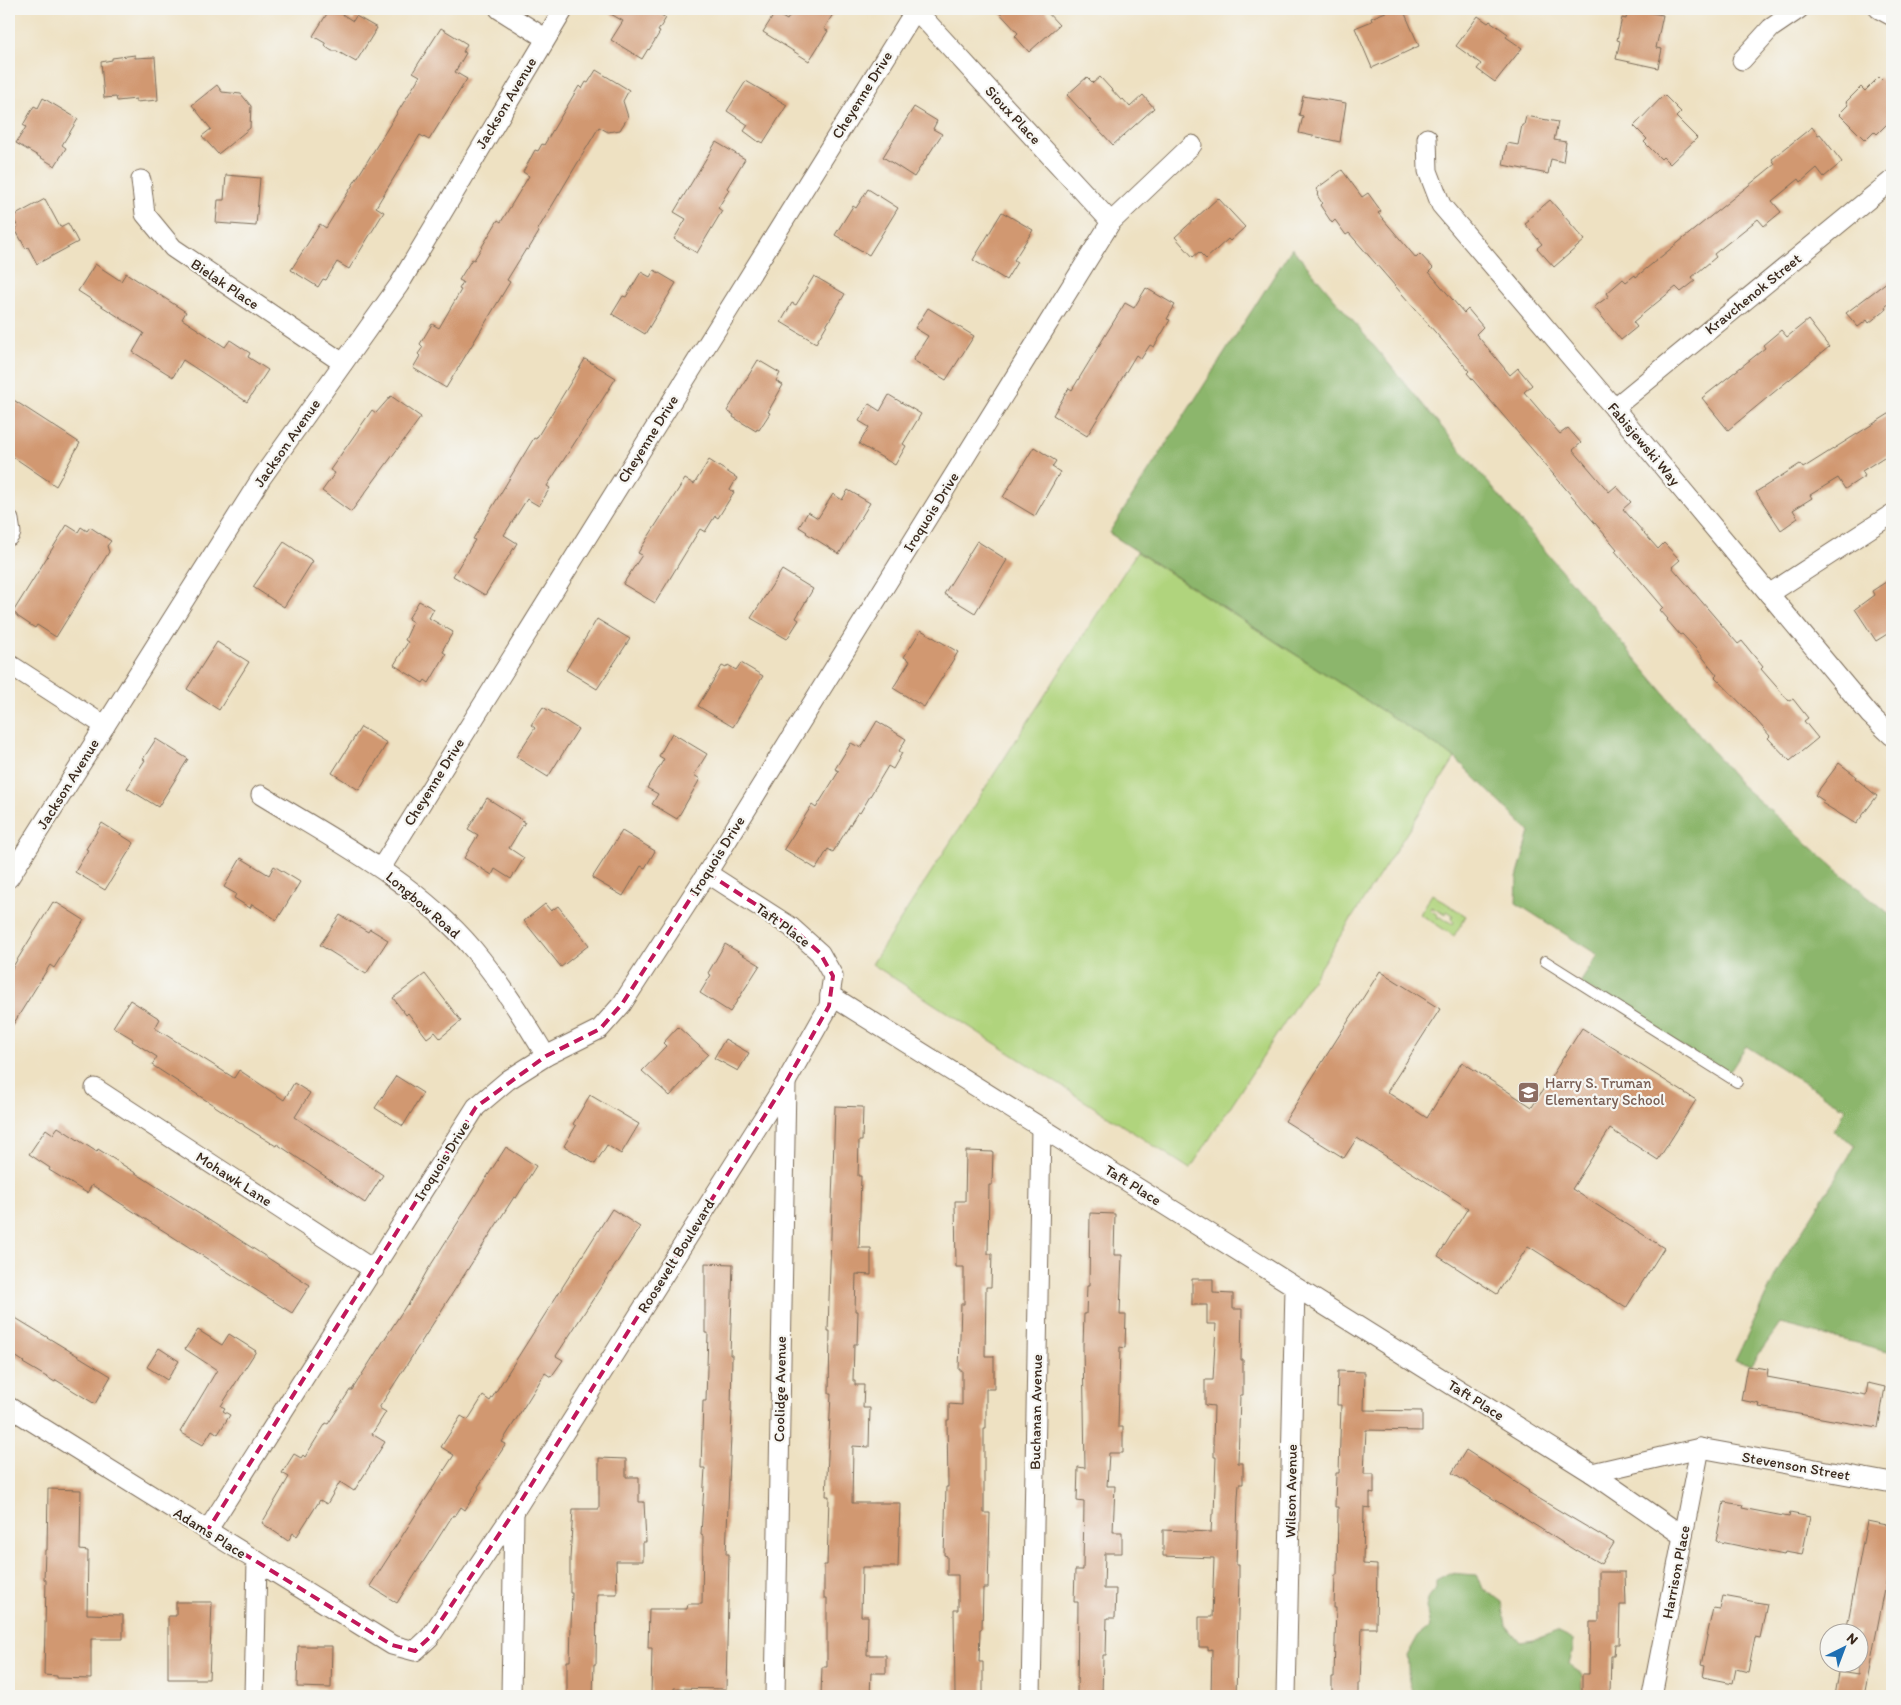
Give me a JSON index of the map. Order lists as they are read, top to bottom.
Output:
{
  "streets": {
    "street": [
      "Cheyenne Drive",
      "Jackson Avenue",
      "Sioux Place",
      "Bielak Place",
      "Kravchenok Street",
      "Fabisjewski Way",
      "Iroquois Drive",
      "Longbow Road",
      "Taft Place",
      "Mohawk Lane",
      "Roosevelt Boulevard",
      "Coolidge Avenue",
      "Buchanan Avenue",
      "Stevenson Street",
      "Wilson Avenue",
      "Adams Place",
      "Harrison Place"
    ]
  },
  "crossings": [
    ["Cheyenne Drive", "Sioux Place"],
    ["Cheyenne Drive", "Longbow Road"],
    ["Jackson Avenue", "Bielak Place"],
    ["Sioux Place", "Iroquois Drive"],
    ["Kravchenok Street", "Fabisjewski Way"],
    ["Iroquois Drive", "Longbow Road"],
    ["Iroquois Drive", "Taft Place"],
    ["Iroquois Drive", "Mohawk Lane"],
    ["Iroquois Drive", "Adams Place"],
    ["Taft Place", "Roosevelt Boulevard"],
    ["Taft Place", "Buchanan Avenue"],
    ["Taft Place", "Wilson Avenue"],
    ["Taft Place", "Harrison Place"],
    ["Roosevelt Boulevard", "Coolidge Avenue"],
    ["Roosevelt Boulevard", "Adams Place"],
    ["Stevenson Street", "Harrison Place"]
  ],
  "places": {
    "school or university": ["Harry S. Truman Elementary School"]
  },
  "north": "top right"
}
